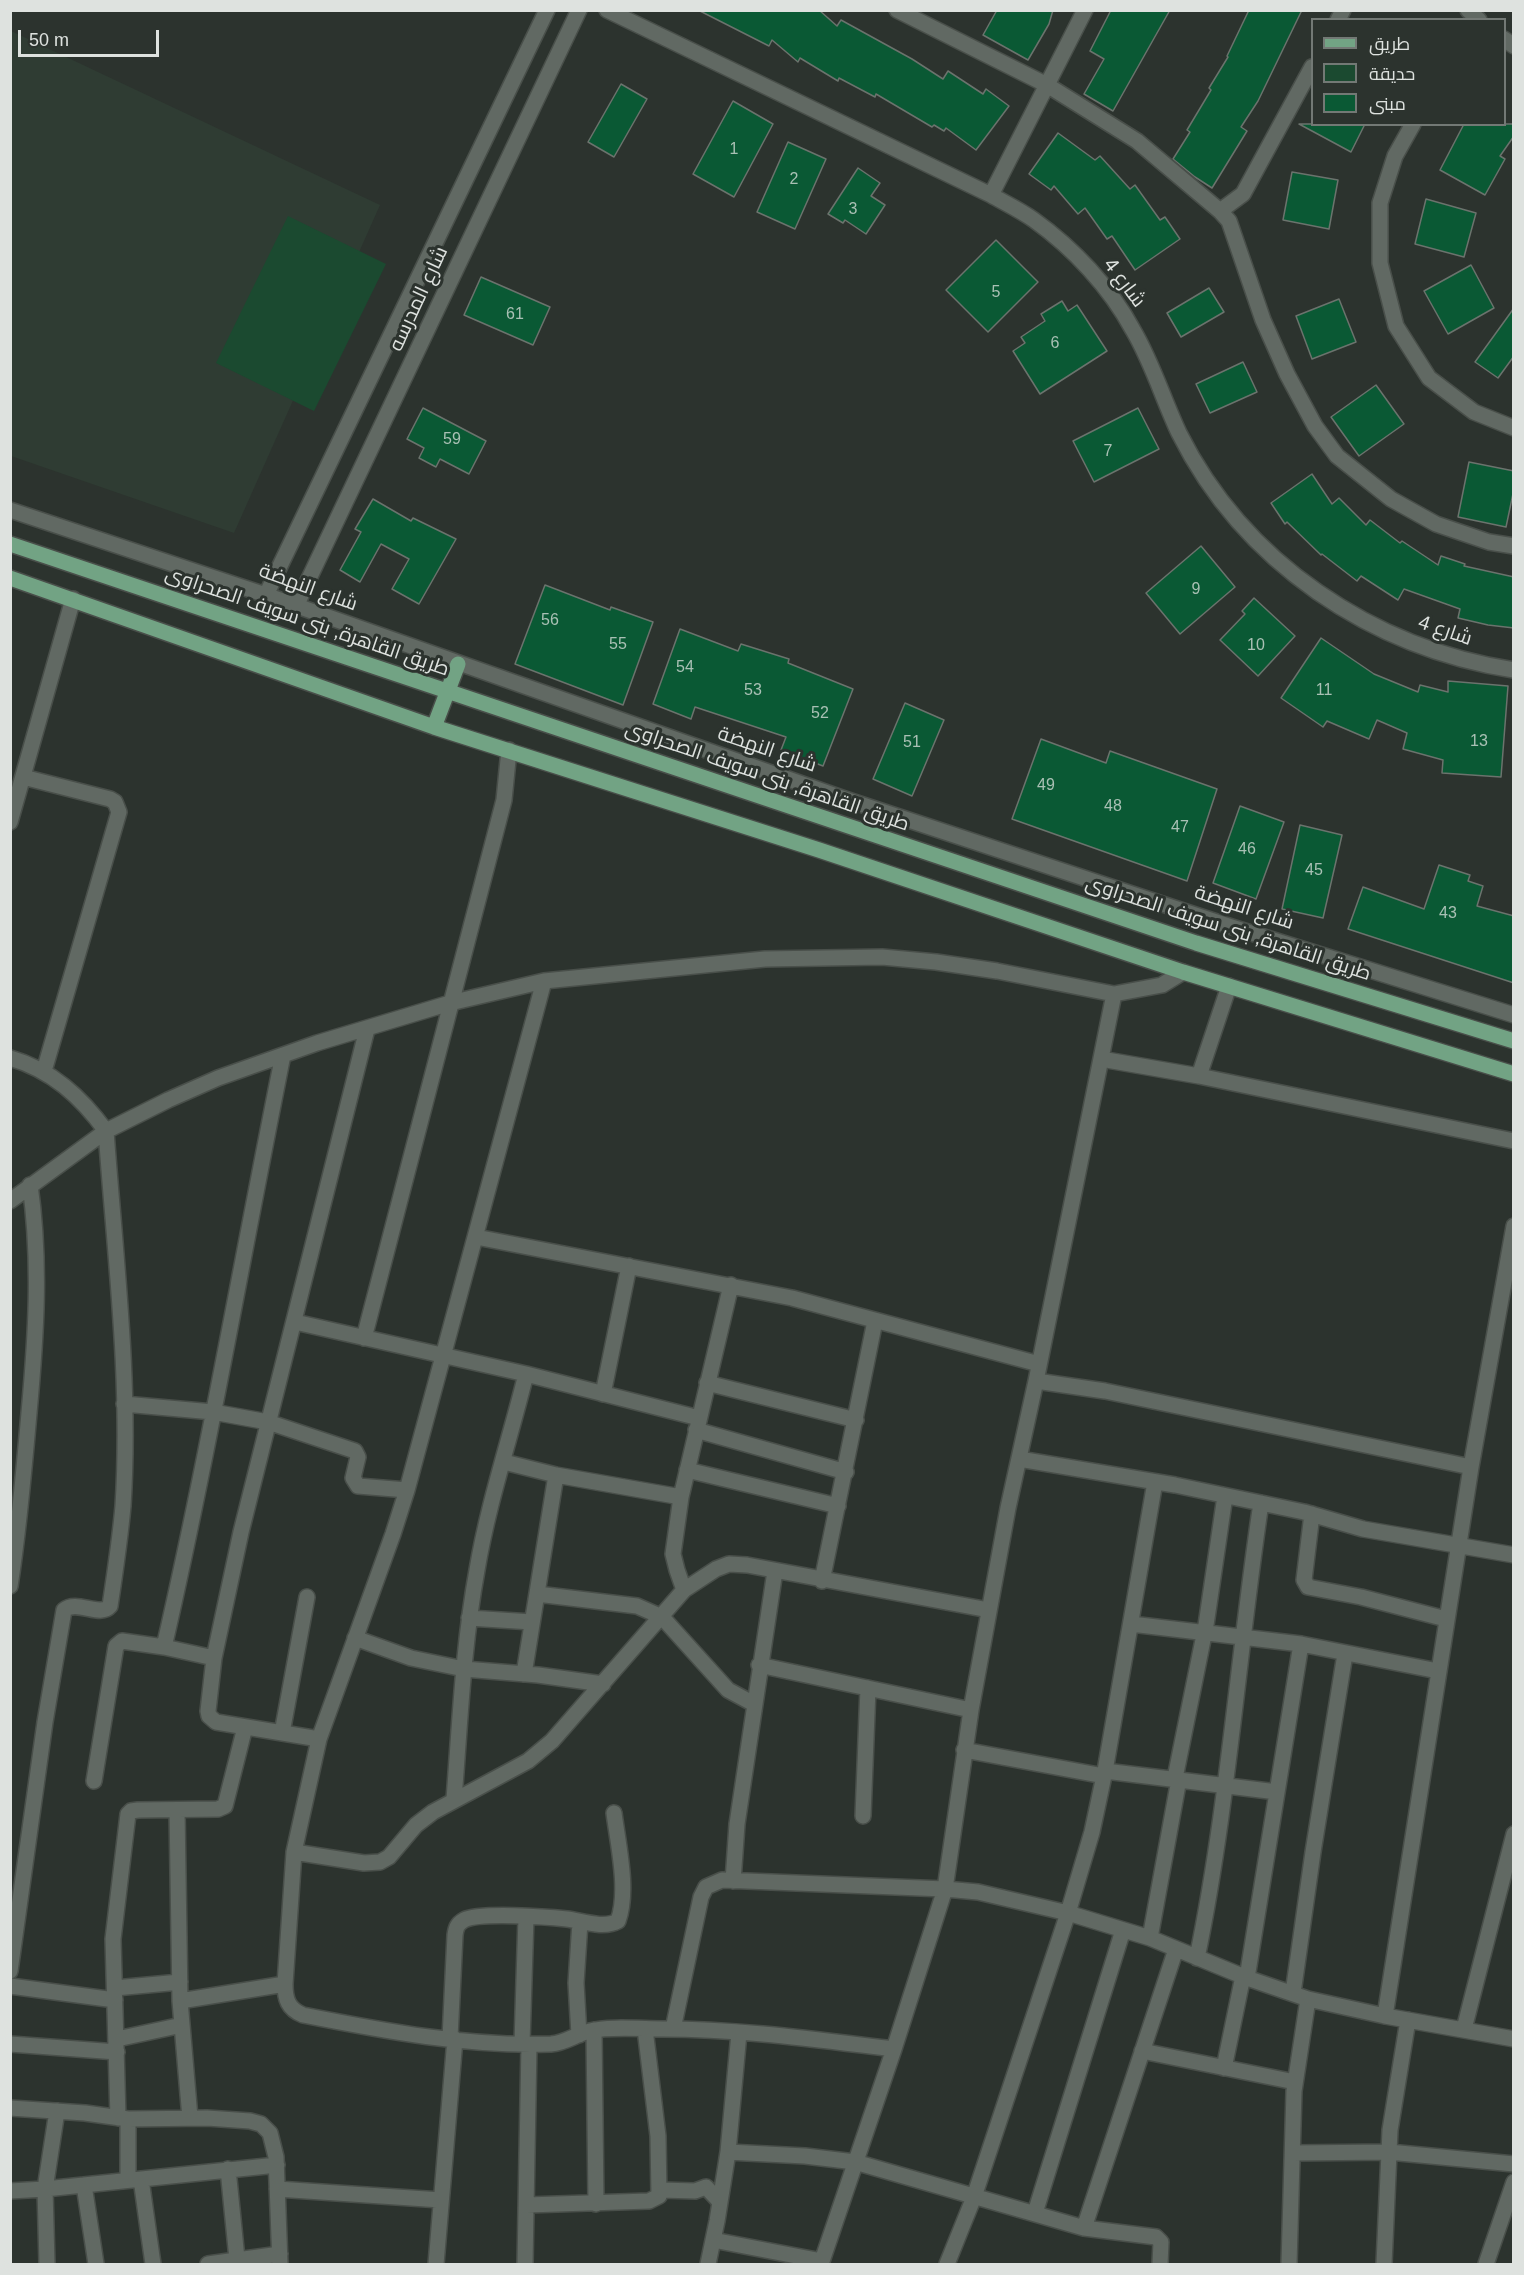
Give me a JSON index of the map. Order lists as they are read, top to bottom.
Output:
{
  "streets": {
    "main road": ["طريق القاهرة, بنى سويف الصحراوى"],
    "street": ["شارع 4", "شارع المدرسه", "شارع النهضة"]
  },
  "crossings": [
    ["شارع المدرسه", "شارع النهضة"]
  ],
  "house_numbers": [
    "1",
    "2",
    "3",
    "5",
    "61",
    "6",
    "59",
    "7",
    "9",
    "56",
    "55",
    "10",
    "54",
    "53",
    "11",
    "52",
    "13",
    "51",
    "49",
    "48",
    "47",
    "46",
    "45",
    "43"
  ],
  "legend": ["طريق", "حديقة", "مبنى"],
  "scale_bar": "50 m"
}
